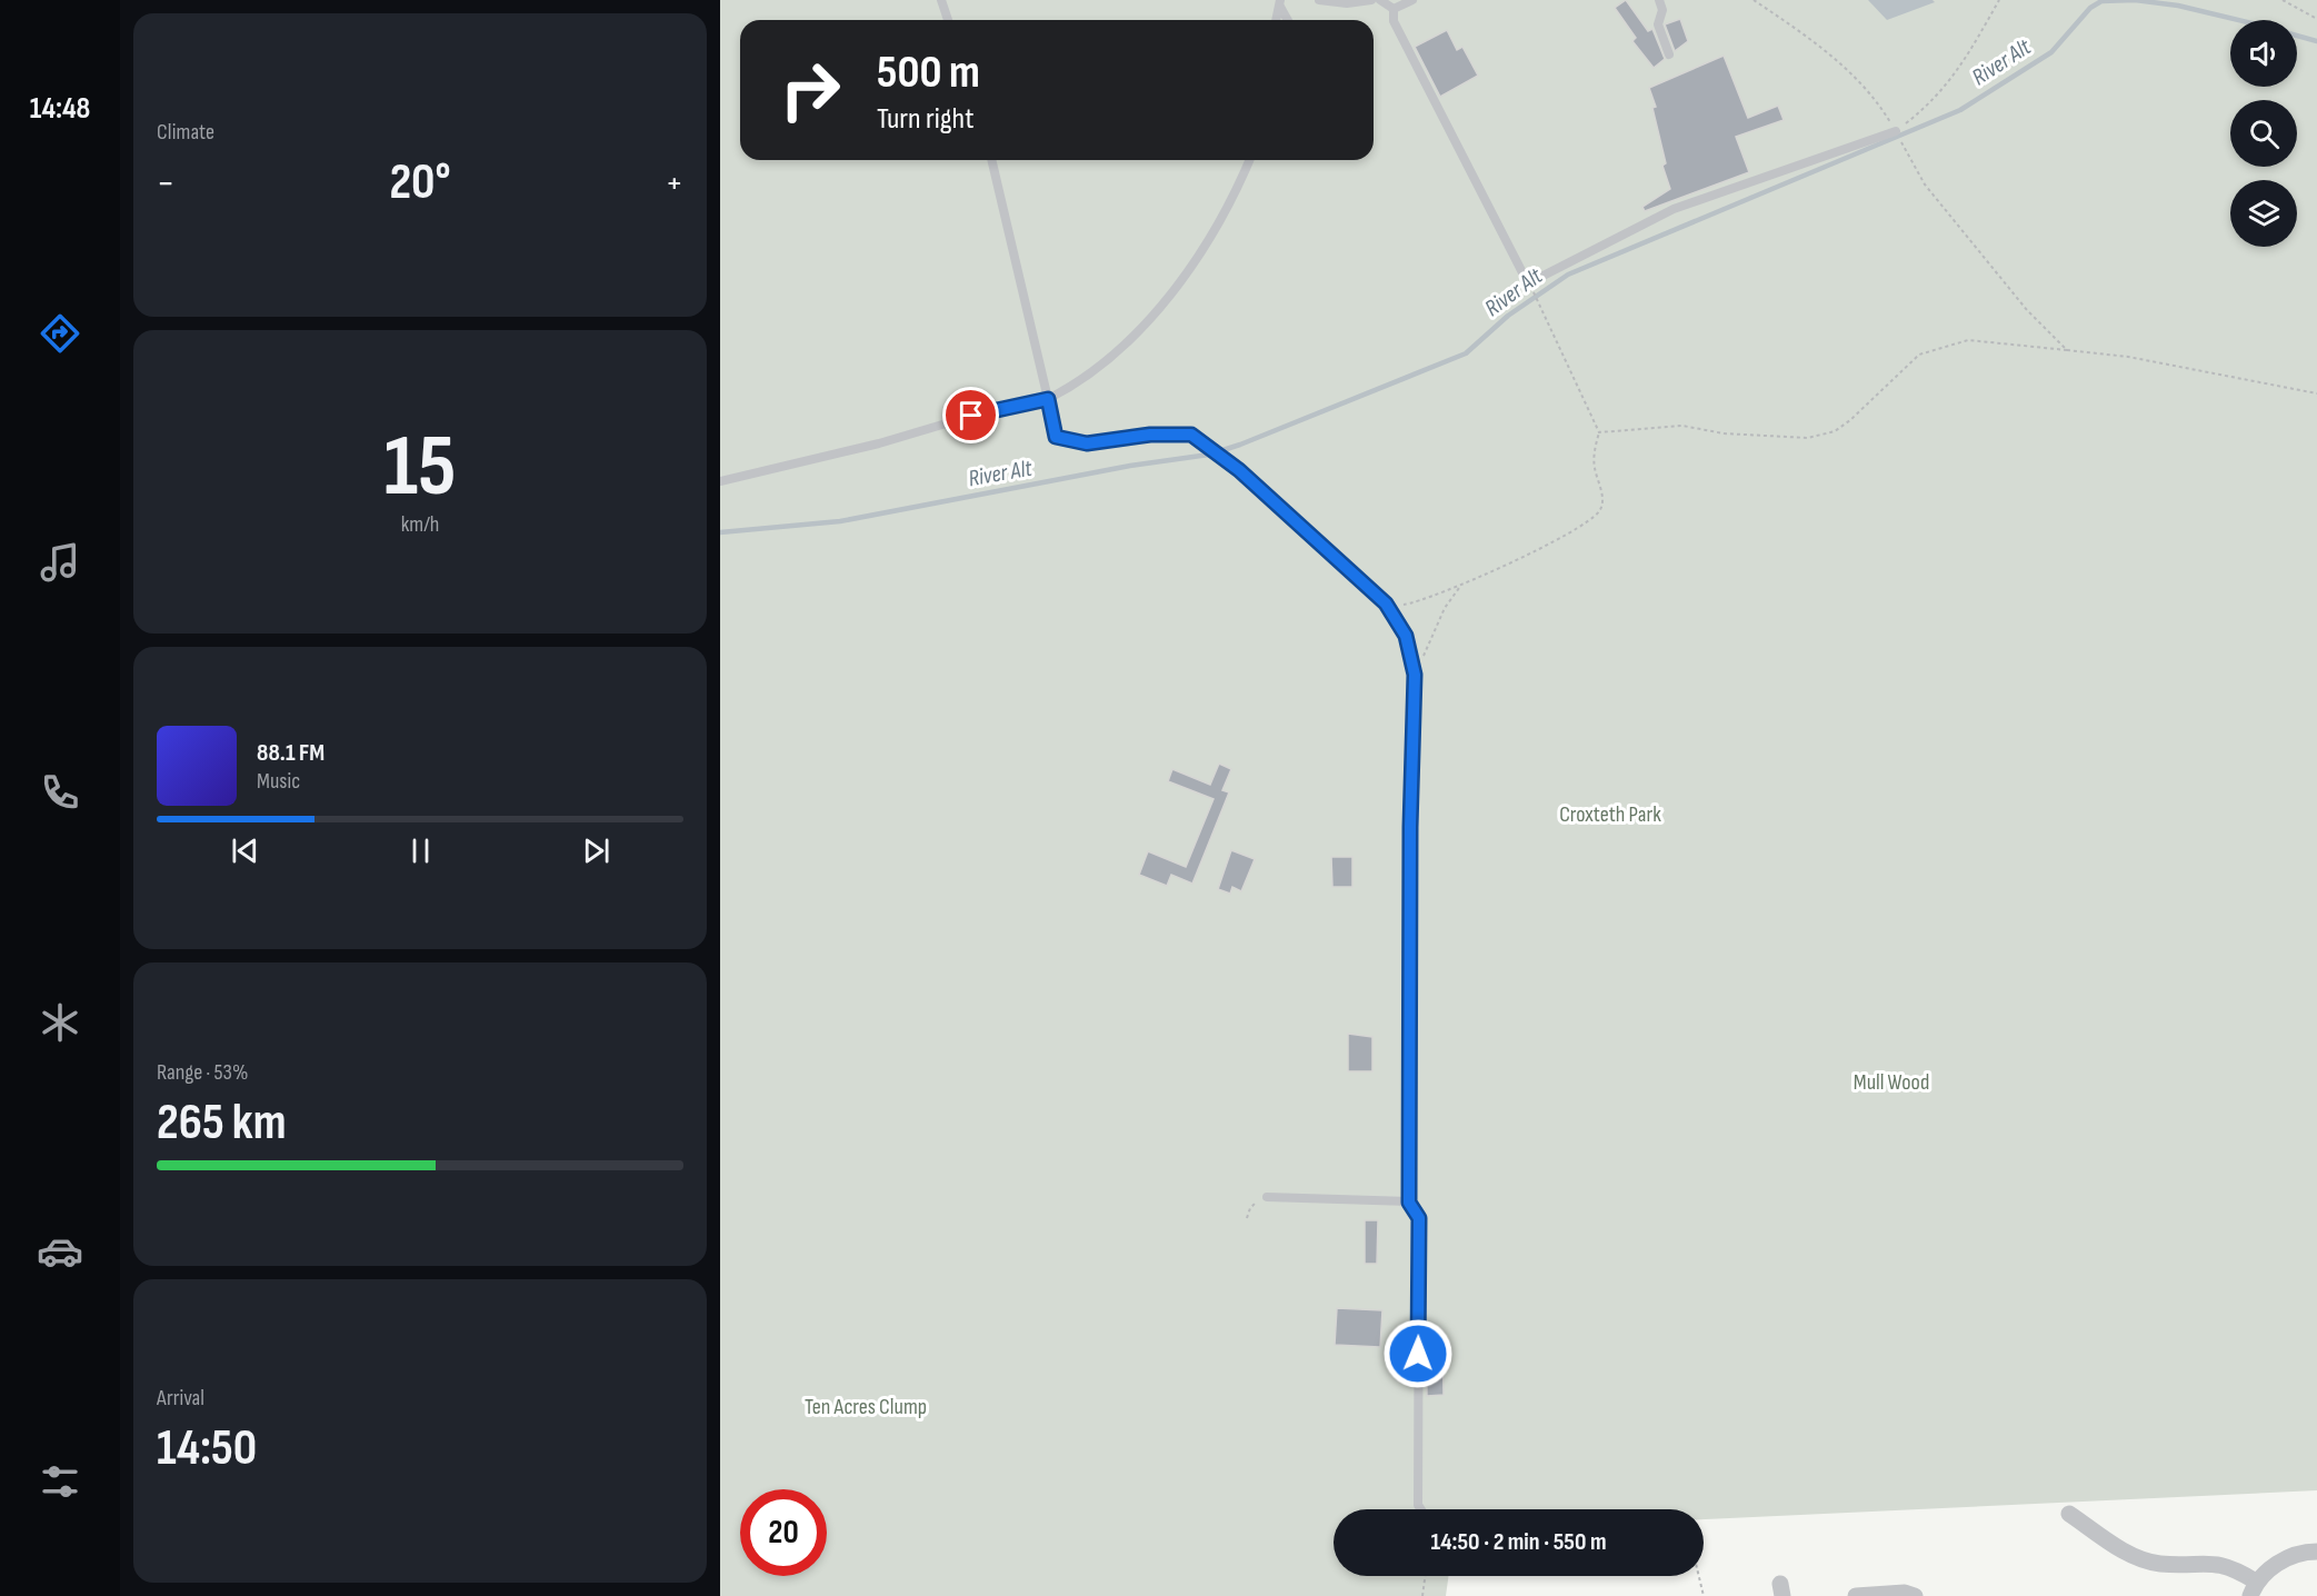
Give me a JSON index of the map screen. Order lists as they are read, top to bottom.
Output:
{
  "water": ["River Alt"],
  "parks": ["Croxteth Park", "Mull Wood", "Ten Acres Clump"],
  "page": {
    "tabs": "14:48",
    "tile": [
      "Climate",
      ["15", "km/h"],
      ["Range · 53%", "265 km"],
      ["Arrival", "14:50"]
    ],
    "turn": ["500 m", "Turn right"],
    "heat": ["−", "20°", "+"],
    "song": ["88.1 FM", "Music"],
    "limit": "20",
    "trip": "14:50 · 2 min · 550 m"
  }
}
